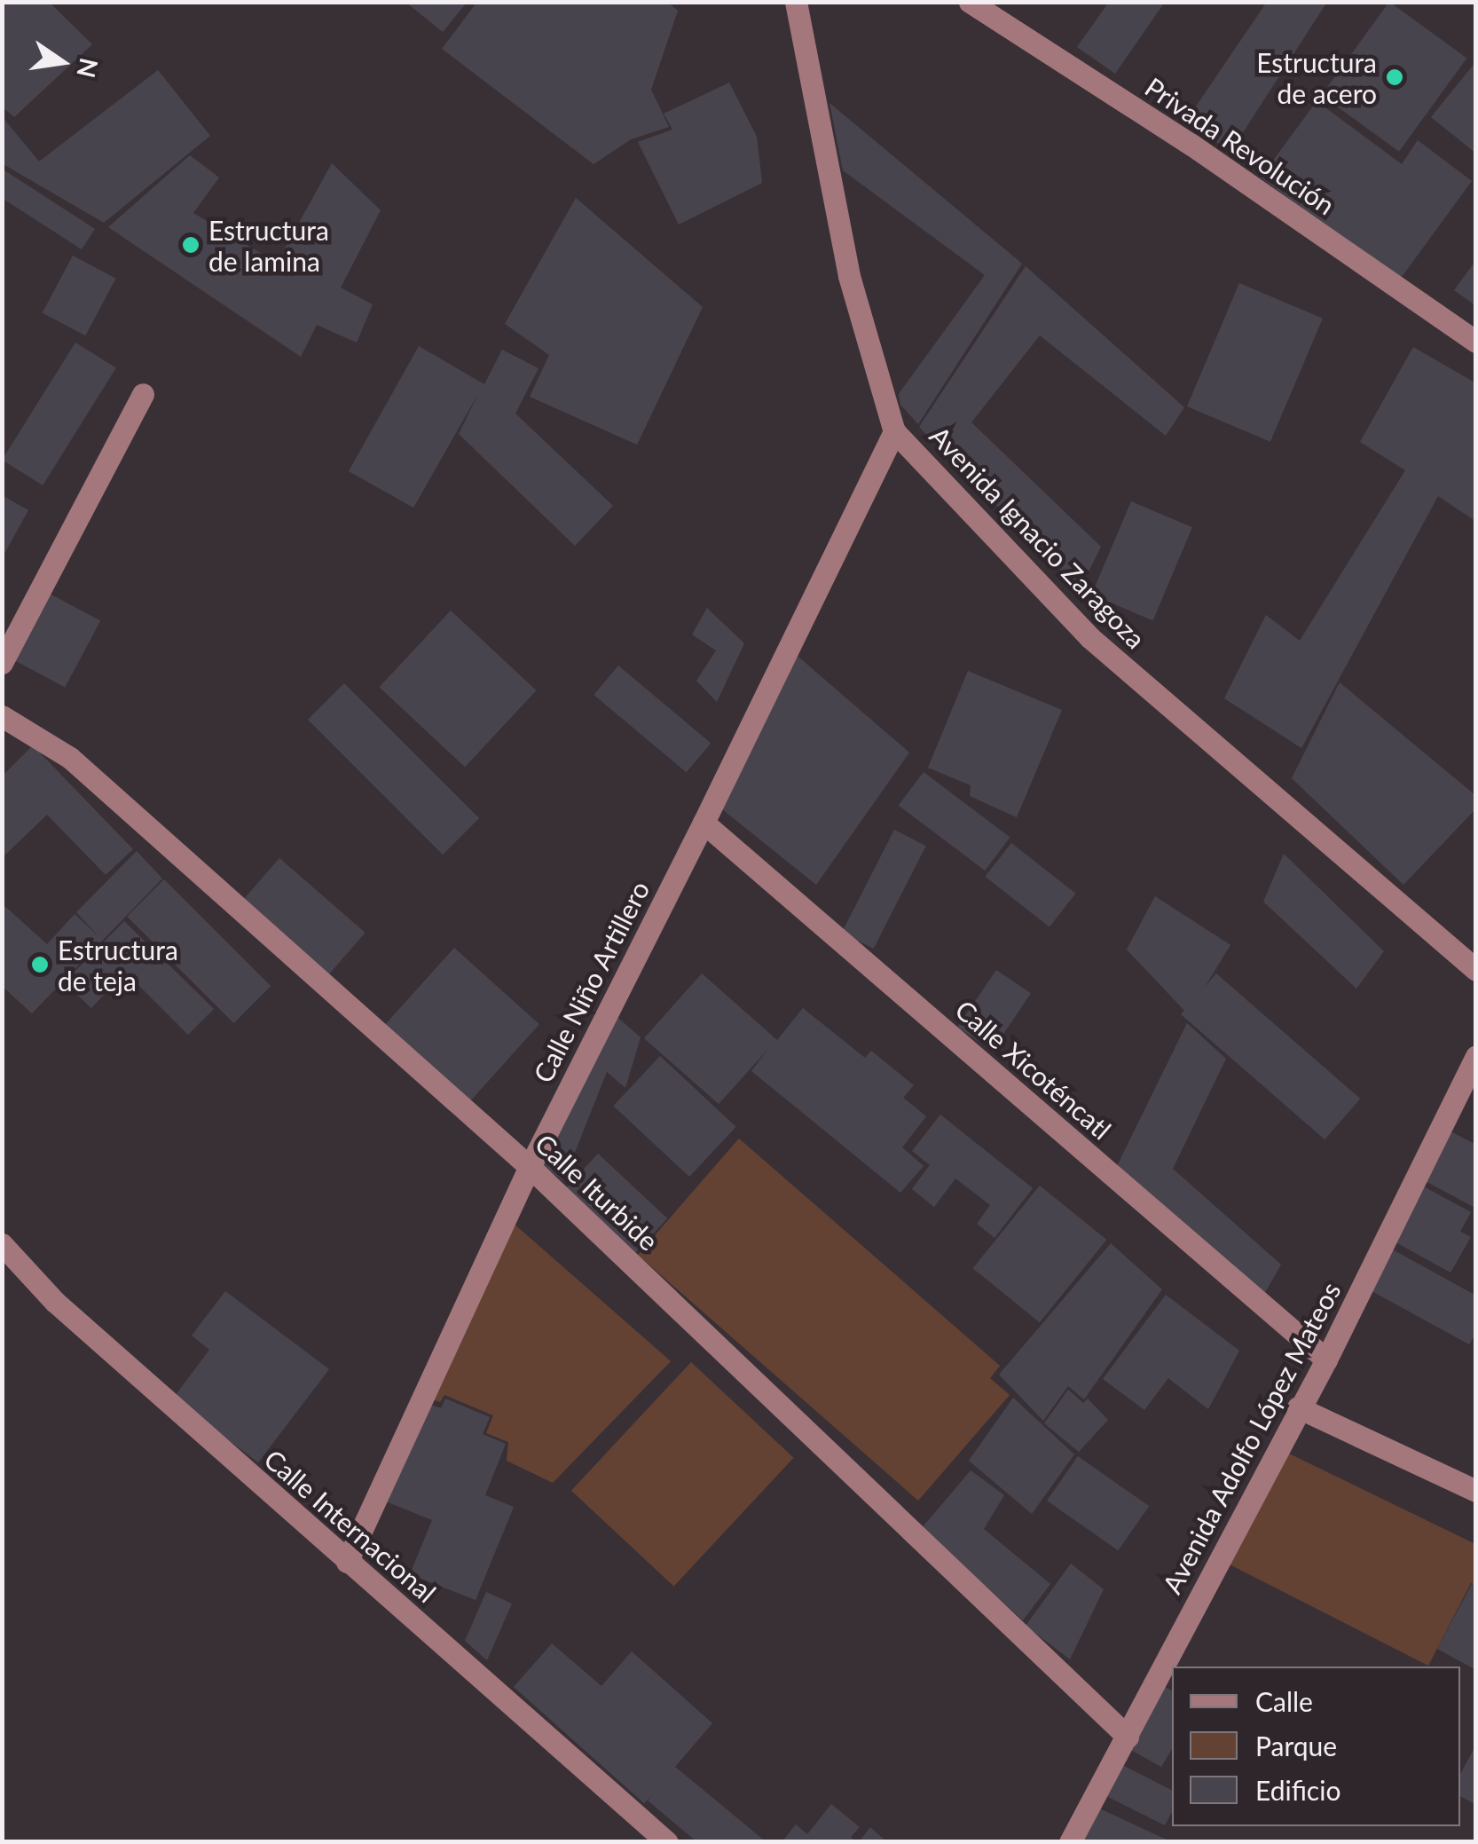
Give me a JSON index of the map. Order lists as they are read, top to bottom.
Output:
{
  "streets": {
    "street": [
      "Privada Revolución",
      "Avenida Ignacio Zaragoza",
      "Calle Niño Artillero",
      "Calle Xicoténcatl",
      "Calle Iturbide",
      "Avenida Adolfo López Mateos",
      "Calle Internacional"
    ]
  },
  "crossings": [
    ["Avenida Ignacio Zaragoza", "Calle Niño Artillero"],
    ["Calle Niño Artillero", "Calle Xicoténcatl"],
    ["Calle Niño Artillero", "Calle Iturbide"],
    ["Calle Niño Artillero", "Calle Internacional"],
    ["Calle Xicoténcatl", "Avenida Adolfo López Mateos"],
    ["Calle Iturbide", "Avenida Adolfo López Mateos"]
  ],
  "places": ["Estructura de acero", "Estructura de lamina", "Estructura de teja"],
  "legend": ["Calle", "Parque", "Edificio"],
  "north": "right"
}
